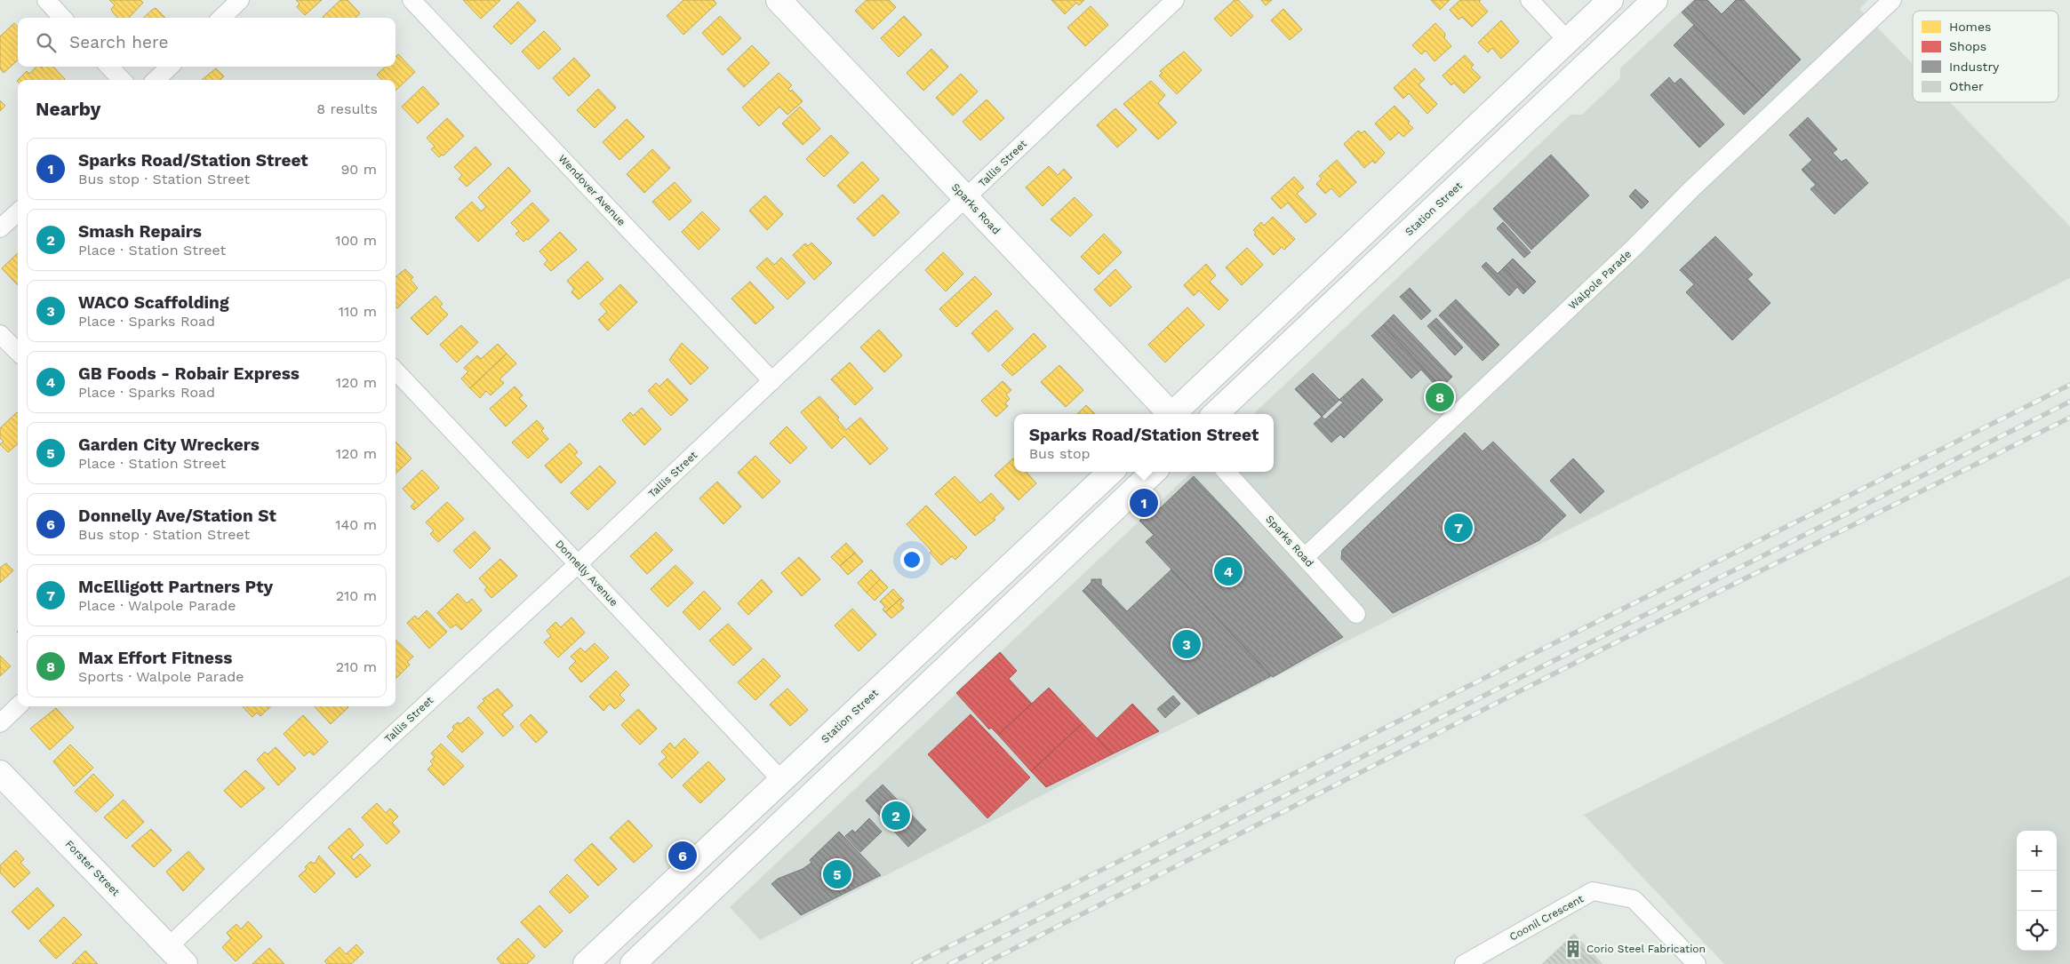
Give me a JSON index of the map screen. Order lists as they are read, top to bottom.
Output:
{
  "streets": {
    "main road": ["Sparks Road", "Station Street", "Forster Street"],
    "street": [
      "Tallis Street",
      "Wendover Avenue",
      "Walpole Parade",
      "Donnelly Avenue",
      "Coonil Crescent"
    ]
  },
  "crossings": [
    ["Tallis Street", "Wendover Avenue"],
    ["Tallis Street", "Sparks Road"],
    ["Tallis Street", "Donnelly Avenue"],
    ["Tallis Street", "Forster Street"],
    ["Sparks Road", "Walpole Parade"],
    ["Station Street", "Donnelly Avenue"]
  ],
  "places": {
    "building": ["Corio Steel Fabrication"]
  },
  "legend": [
    "Homes",
    "Shops",
    "Industry",
    "Other"
  ],
  "page": {
    "search": "Search here",
    "heading": ["Nearby", "8 results"],
    "list": [
      {
        "mark": "1",
        "name": "Sparks Road/Station Street",
        "note": "Bus stop · Station Street",
        "value": "90 m"
      },
      {
        "mark": "2",
        "name": "Smash Repairs",
        "note": "Place · Station Street",
        "value": "100 m"
      },
      {
        "mark": "3",
        "name": "WACO Scaffolding",
        "note": "Place · Sparks Road",
        "value": "110 m"
      },
      {
        "mark": "4",
        "name": "GB Foods - Robair Express",
        "note": "Place · Sparks Road",
        "value": "120 m"
      },
      {
        "mark": "5",
        "name": "Garden City Wreckers",
        "note": "Place · Station Street",
        "value": "120 m"
      },
      {
        "mark": "6",
        "name": "Donnelly Ave/Station St",
        "note": "Bus stop · Station Street",
        "value": "140 m"
      },
      {
        "mark": "7",
        "name": "McElligott Partners Pty",
        "note": "Place · Walpole Parade",
        "value": "210 m"
      },
      {
        "mark": "8",
        "name": "Max Effort Fitness",
        "note": "Sports · Walpole Parade",
        "value": "210 m"
      }
    ],
    "pins": [
      "8",
      "1",
      "7",
      "4",
      "3",
      "2",
      "6",
      "5"
    ],
    "popup": ["Sparks Road/Station Street", "Bus stop"],
    "map_buttons": ["+", "−"]
  }
}
